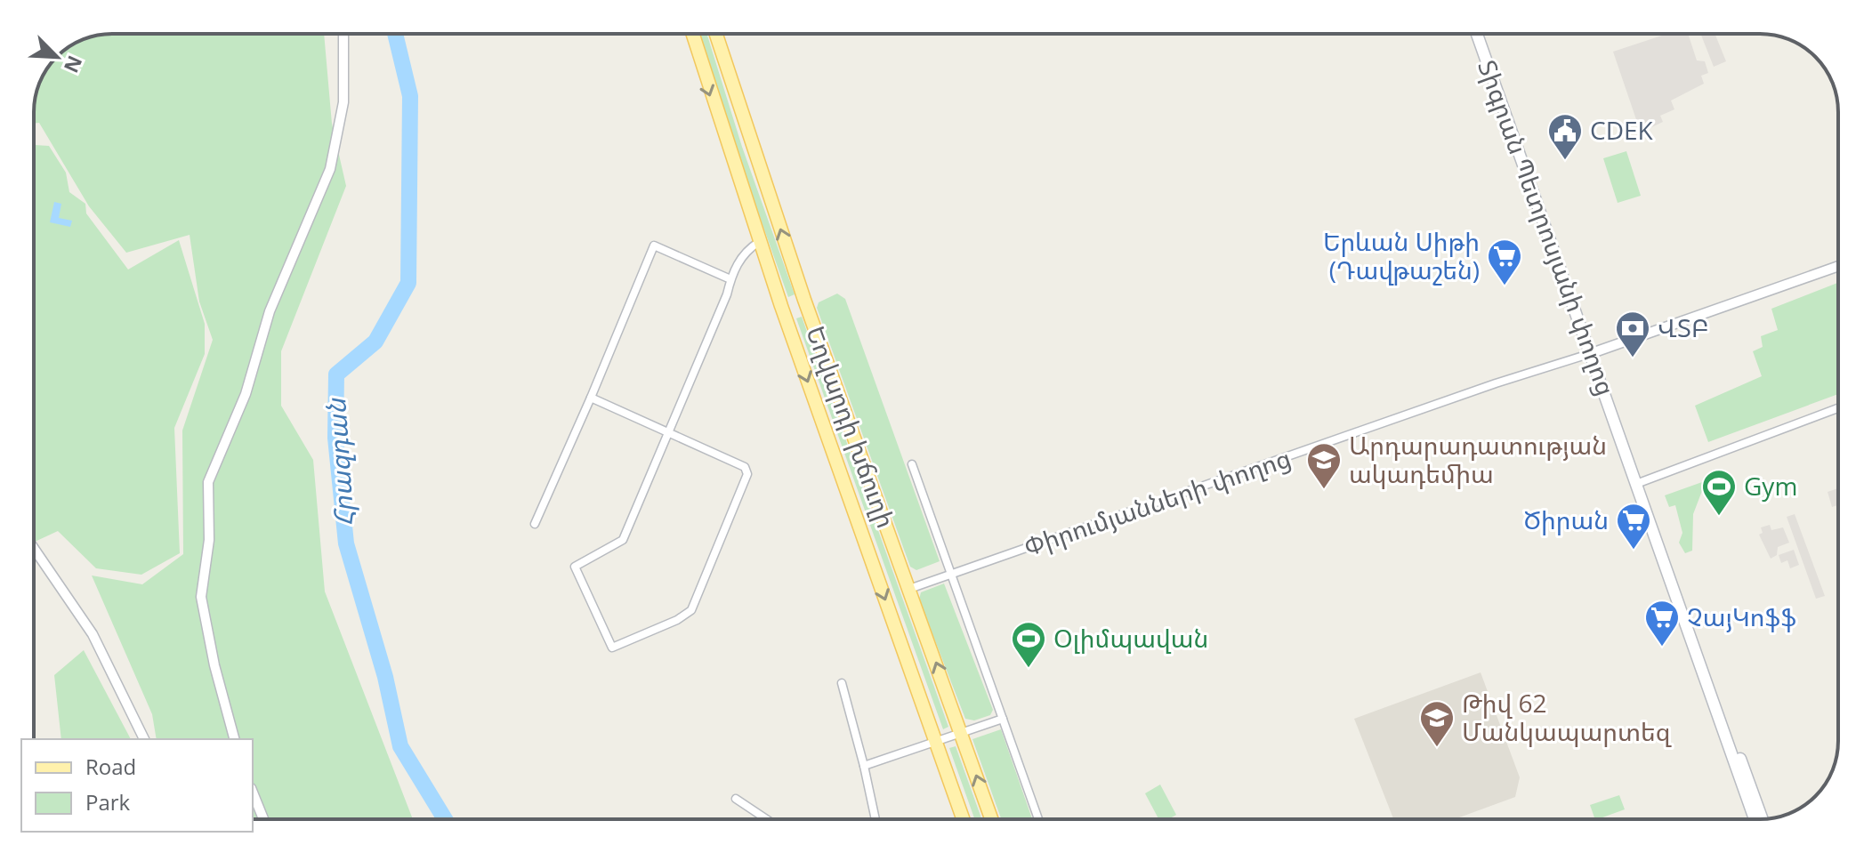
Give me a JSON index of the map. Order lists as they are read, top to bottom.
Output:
{
  "streets": {
    "main road": ["Տիգրան Պետրոսյանի փողոց", "Եղվարդի խճուղի"],
    "street": ["Փիրումյանների փողոց"]
  },
  "crossings": [
    ["Տիգրան Պետրոսյանի փողոց", "Փիրումյանների փողոց"],
    ["Եղվարդի խճուղի", "Փիրումյանների փողոց"]
  ],
  "water": ["Հրազդան"],
  "places": {
    "public building": ["CDEK"],
    "supermarket": ["Երևան Սիթի (Դավթաշեն)", "Ծիրան", "ՉայԿոֆֆ"],
    "bank": ["ՎՏԲ"],
    "school or university": ["Արդարադատության ակադեմիա", "Թիվ 62 Մանկապարտեզ"],
    "sports": ["Gym", "Օլիմպավան"]
  },
  "legend": ["Road", "Park"],
  "north": "bottom right"
}
